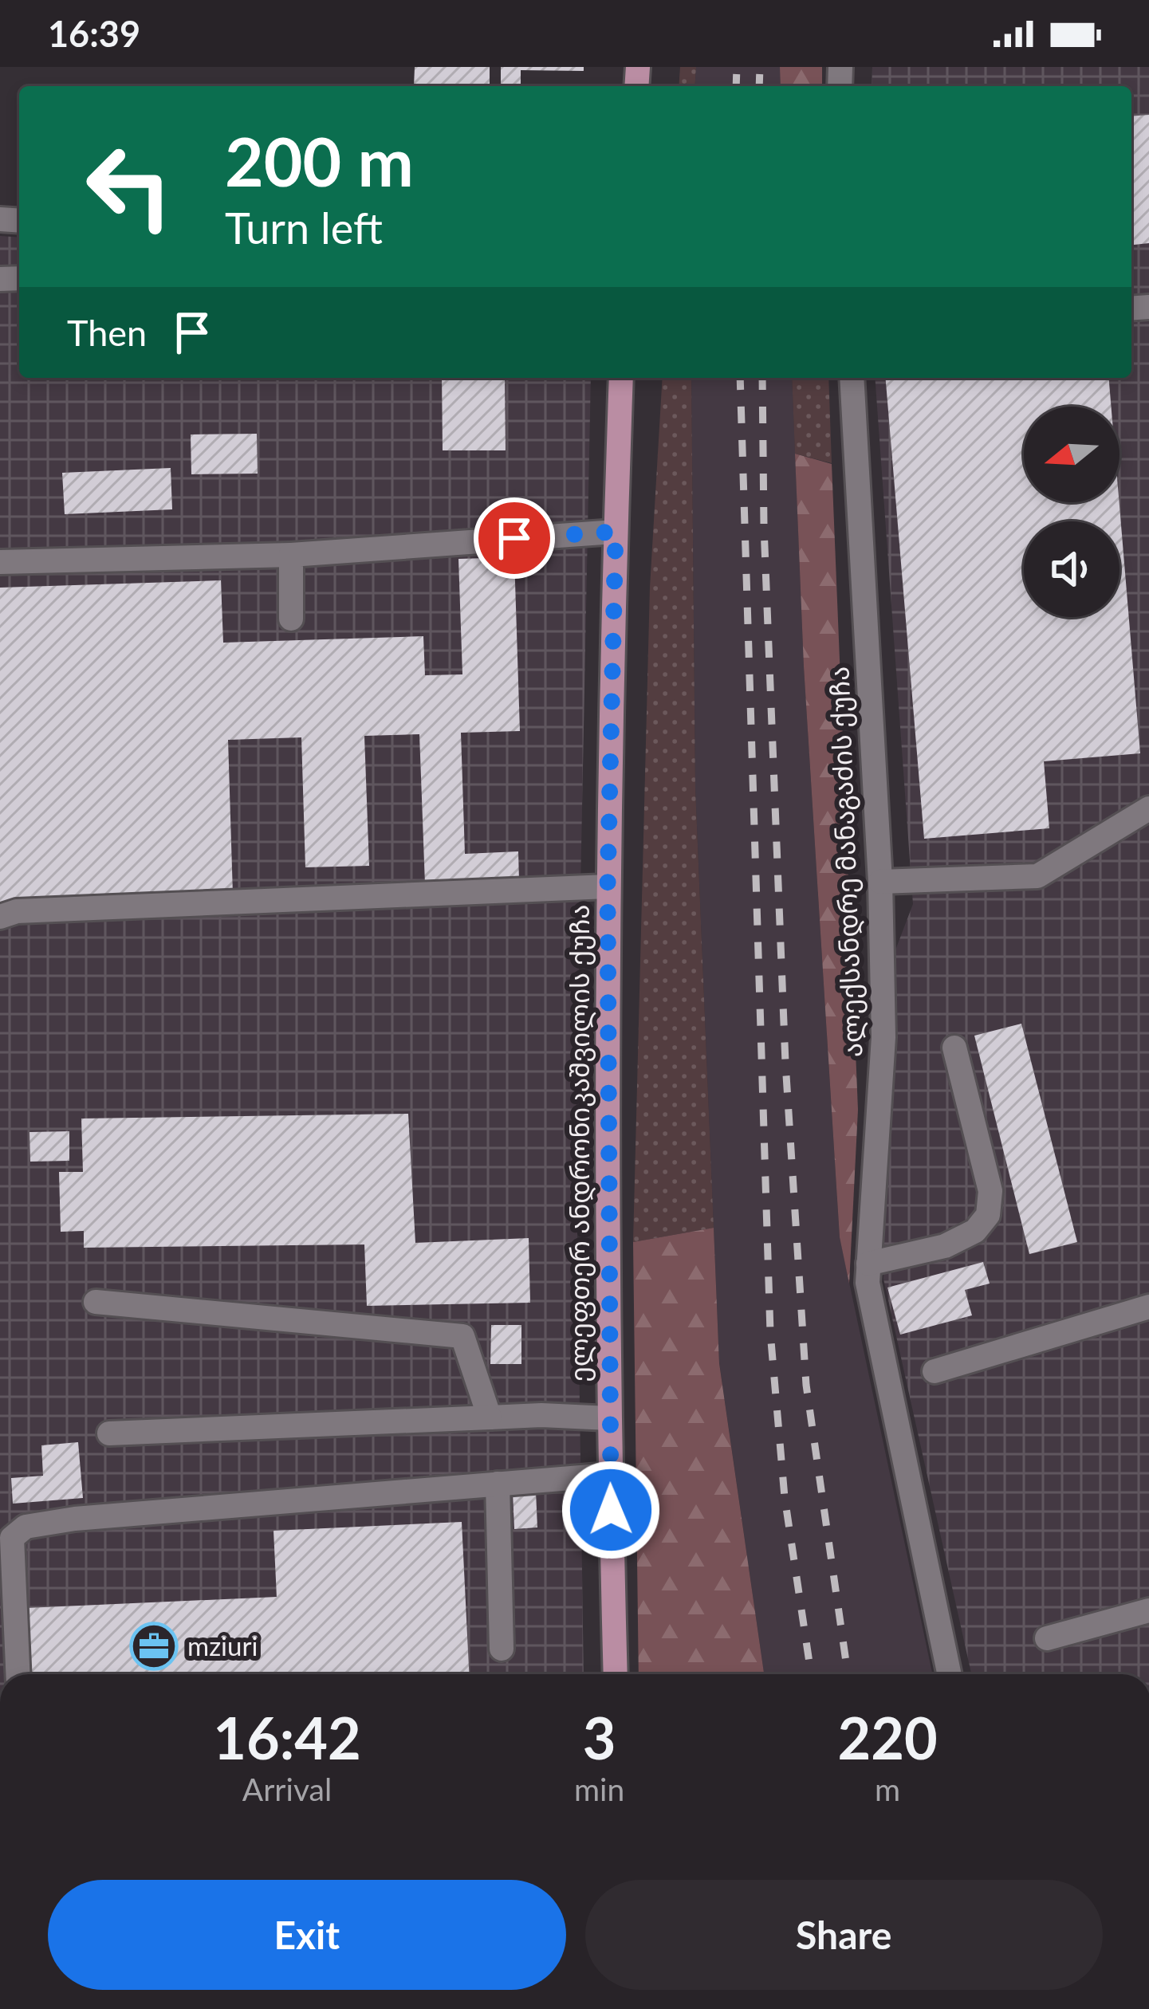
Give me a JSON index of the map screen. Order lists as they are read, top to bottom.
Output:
{
  "streets": {
    "main road": ["ელეფთერ ანდრონიკაშვილის ქუჩა"],
    "street": ["ალექსანდრე მანაგაძის ქუჩა"]
  },
  "places": {
    "office": ["mziuri"]
  },
  "north": "left",
  "page": {
    "status": "16:39",
    "turn": ["200 m", "Turn left"],
    "then": "Then",
    "eta": [
      "16:42",
      "Arrival",
      "3",
      "min",
      "220",
      "m"
    ],
    "buttons": ["Exit", "Share"]
  }
}
